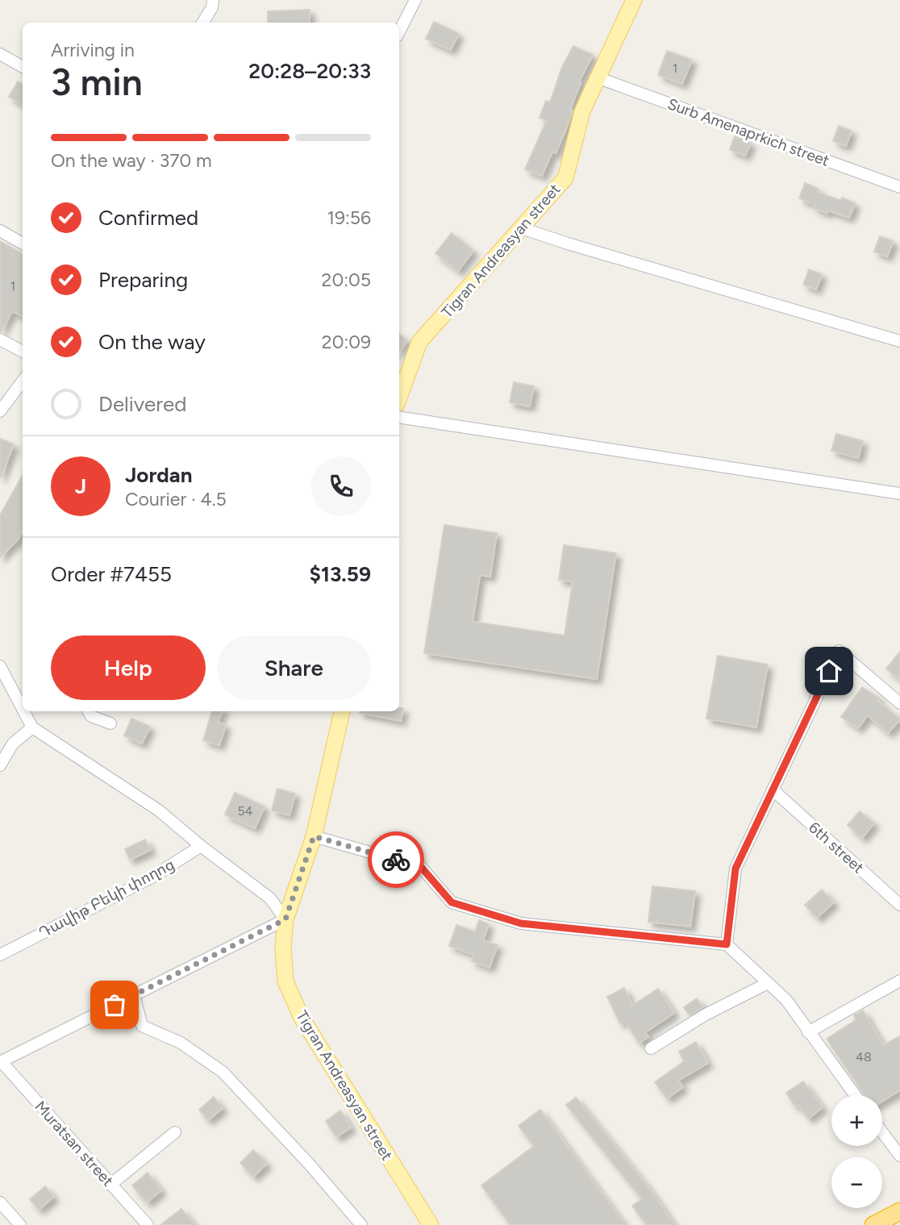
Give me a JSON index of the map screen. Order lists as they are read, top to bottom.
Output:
{
  "streets": {
    "main road": ["Tigran Andreasyan street"],
    "street": [
      "Surb Amenaprkich street",
      "6th street",
      "Դավիթ Բեկի փողոց",
      "Muratsan street"
    ]
  },
  "crossings": [
    ["Surb Amenaprkich street", "Tigran Andreasyan street"]
  ],
  "house_numbers": [
    "1",
    "1",
    "54",
    "48"
  ],
  "page": {
    "heading": ["3 min", "Arriving in", "20:28–20:33"],
    "panel": [
      "Jordan",
      "Courier · 4.5",
      "Order #7455",
      "$13.59"
    ],
    "bar": "On the way · 370 m",
    "list": [
      ["Confirmed", "19:56"],
      ["Preparing", "20:05"],
      ["On the way", "20:09"],
      "Delivered"
    ],
    "round": "J",
    "buttons": ["Help", "Share"],
    "map_buttons": ["+", "−"]
  }
}
